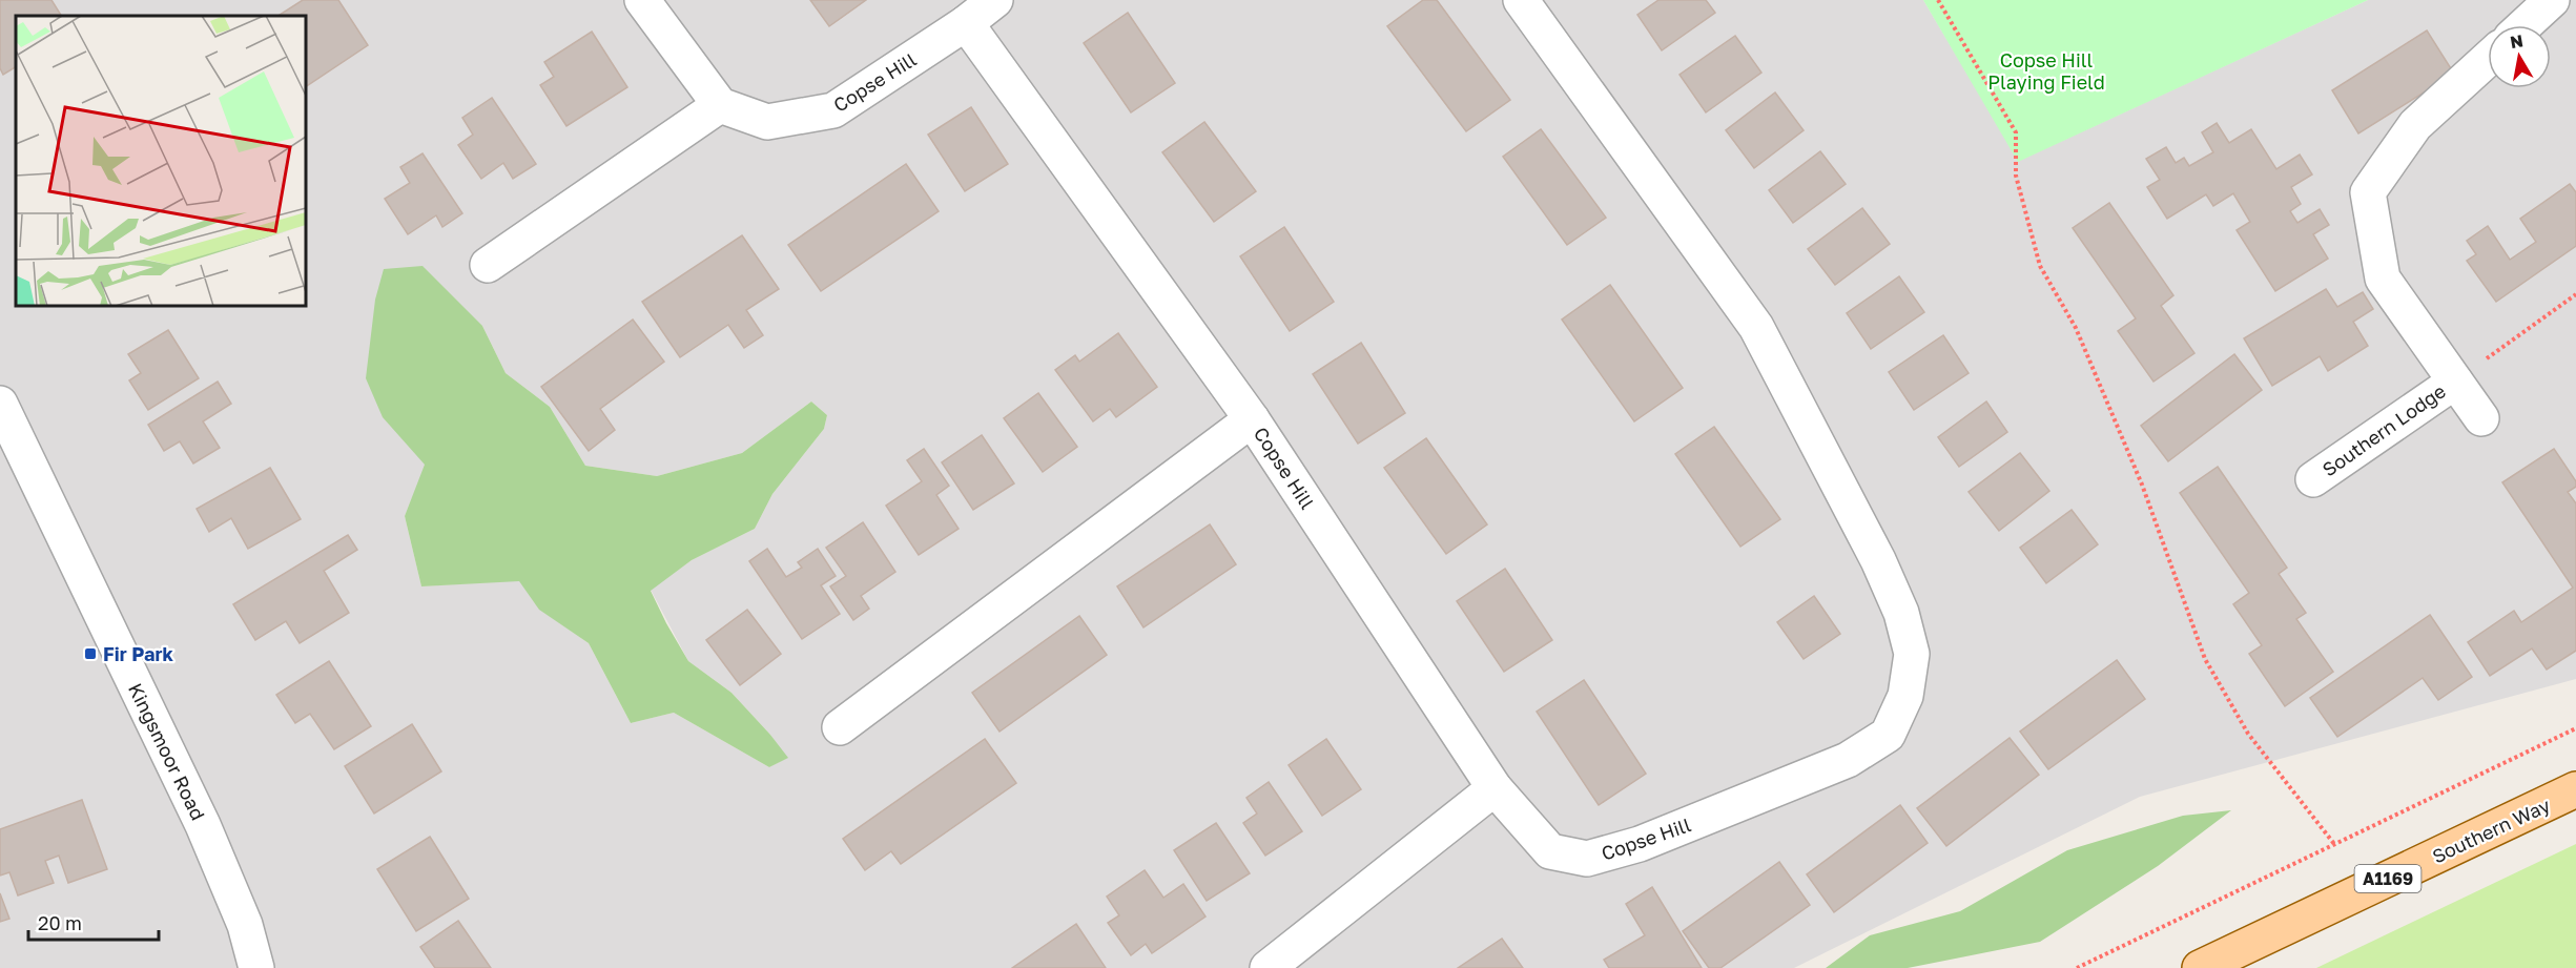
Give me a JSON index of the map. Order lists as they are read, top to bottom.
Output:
{
  "streets": {
    "main road": ["Southern Way", "A1169"],
    "street": ["Copse Hill", "Southern Lodge", "Kingsmoor Road"]
  },
  "parks": ["Copse Hill Playing Field"],
  "places": {
    "transit": ["Fir Park"]
  },
  "scale_bar": "20 m",
  "north": "top"
}
